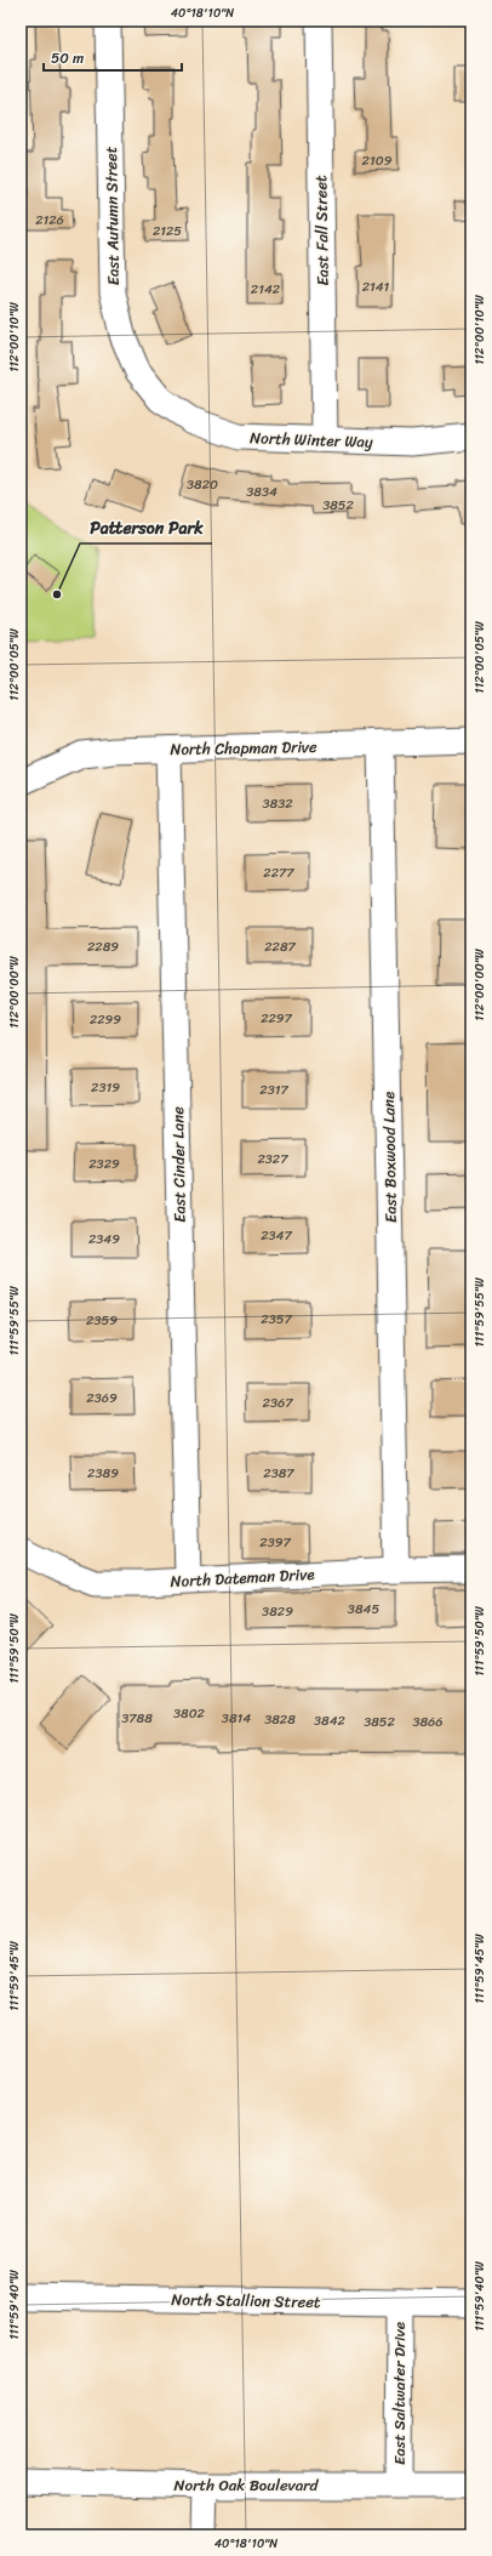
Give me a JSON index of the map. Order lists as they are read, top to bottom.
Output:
{
  "streets": {
    "street": [
      "East Autumn Street",
      "East Fall Street",
      "North Winter Way",
      "North Chapman Drive",
      "East Boxwood Lane",
      "East Cinder Lane",
      "North Dateman Drive",
      "North Stallion Street",
      "East Saltwater Drive",
      "North Oak Boulevard"
    ]
  },
  "crossings": [
    ["East Autumn Street", "North Winter Way"],
    ["East Fall Street", "North Winter Way"],
    ["North Chapman Drive", "East Boxwood Lane"],
    ["North Chapman Drive", "East Cinder Lane"],
    ["East Boxwood Lane", "North Dateman Drive"],
    ["East Cinder Lane", "North Dateman Drive"],
    ["North Stallion Street", "East Saltwater Drive"],
    ["East Saltwater Drive", "North Oak Boulevard"]
  ],
  "places": ["Patterson Park"],
  "house_numbers": [
    "2109",
    "2126",
    "2125",
    "2141",
    "2142",
    "3820",
    "3834",
    "3852",
    "3832",
    "2277",
    "2289",
    "2287",
    "2297",
    "2299",
    "2319",
    "2317",
    "2327",
    "2329",
    "2347",
    "2349",
    "2357",
    "2359",
    "2369",
    "2367",
    "2389",
    "2387",
    "2397",
    "3845",
    "3829",
    "3802",
    "3788",
    "3814",
    "3828",
    "3842",
    "3852",
    "3866"
  ],
  "scale_bar": "50 m",
  "coordinates": [
    "40°18'10\"N",
    "112°00'10\"W",
    "112°00'05\"W",
    "112°00'00\"W",
    "111°59'55\"W",
    "111°59'50\"W",
    "111°59'45\"W",
    "111°59'40\"W"
  ]
}
